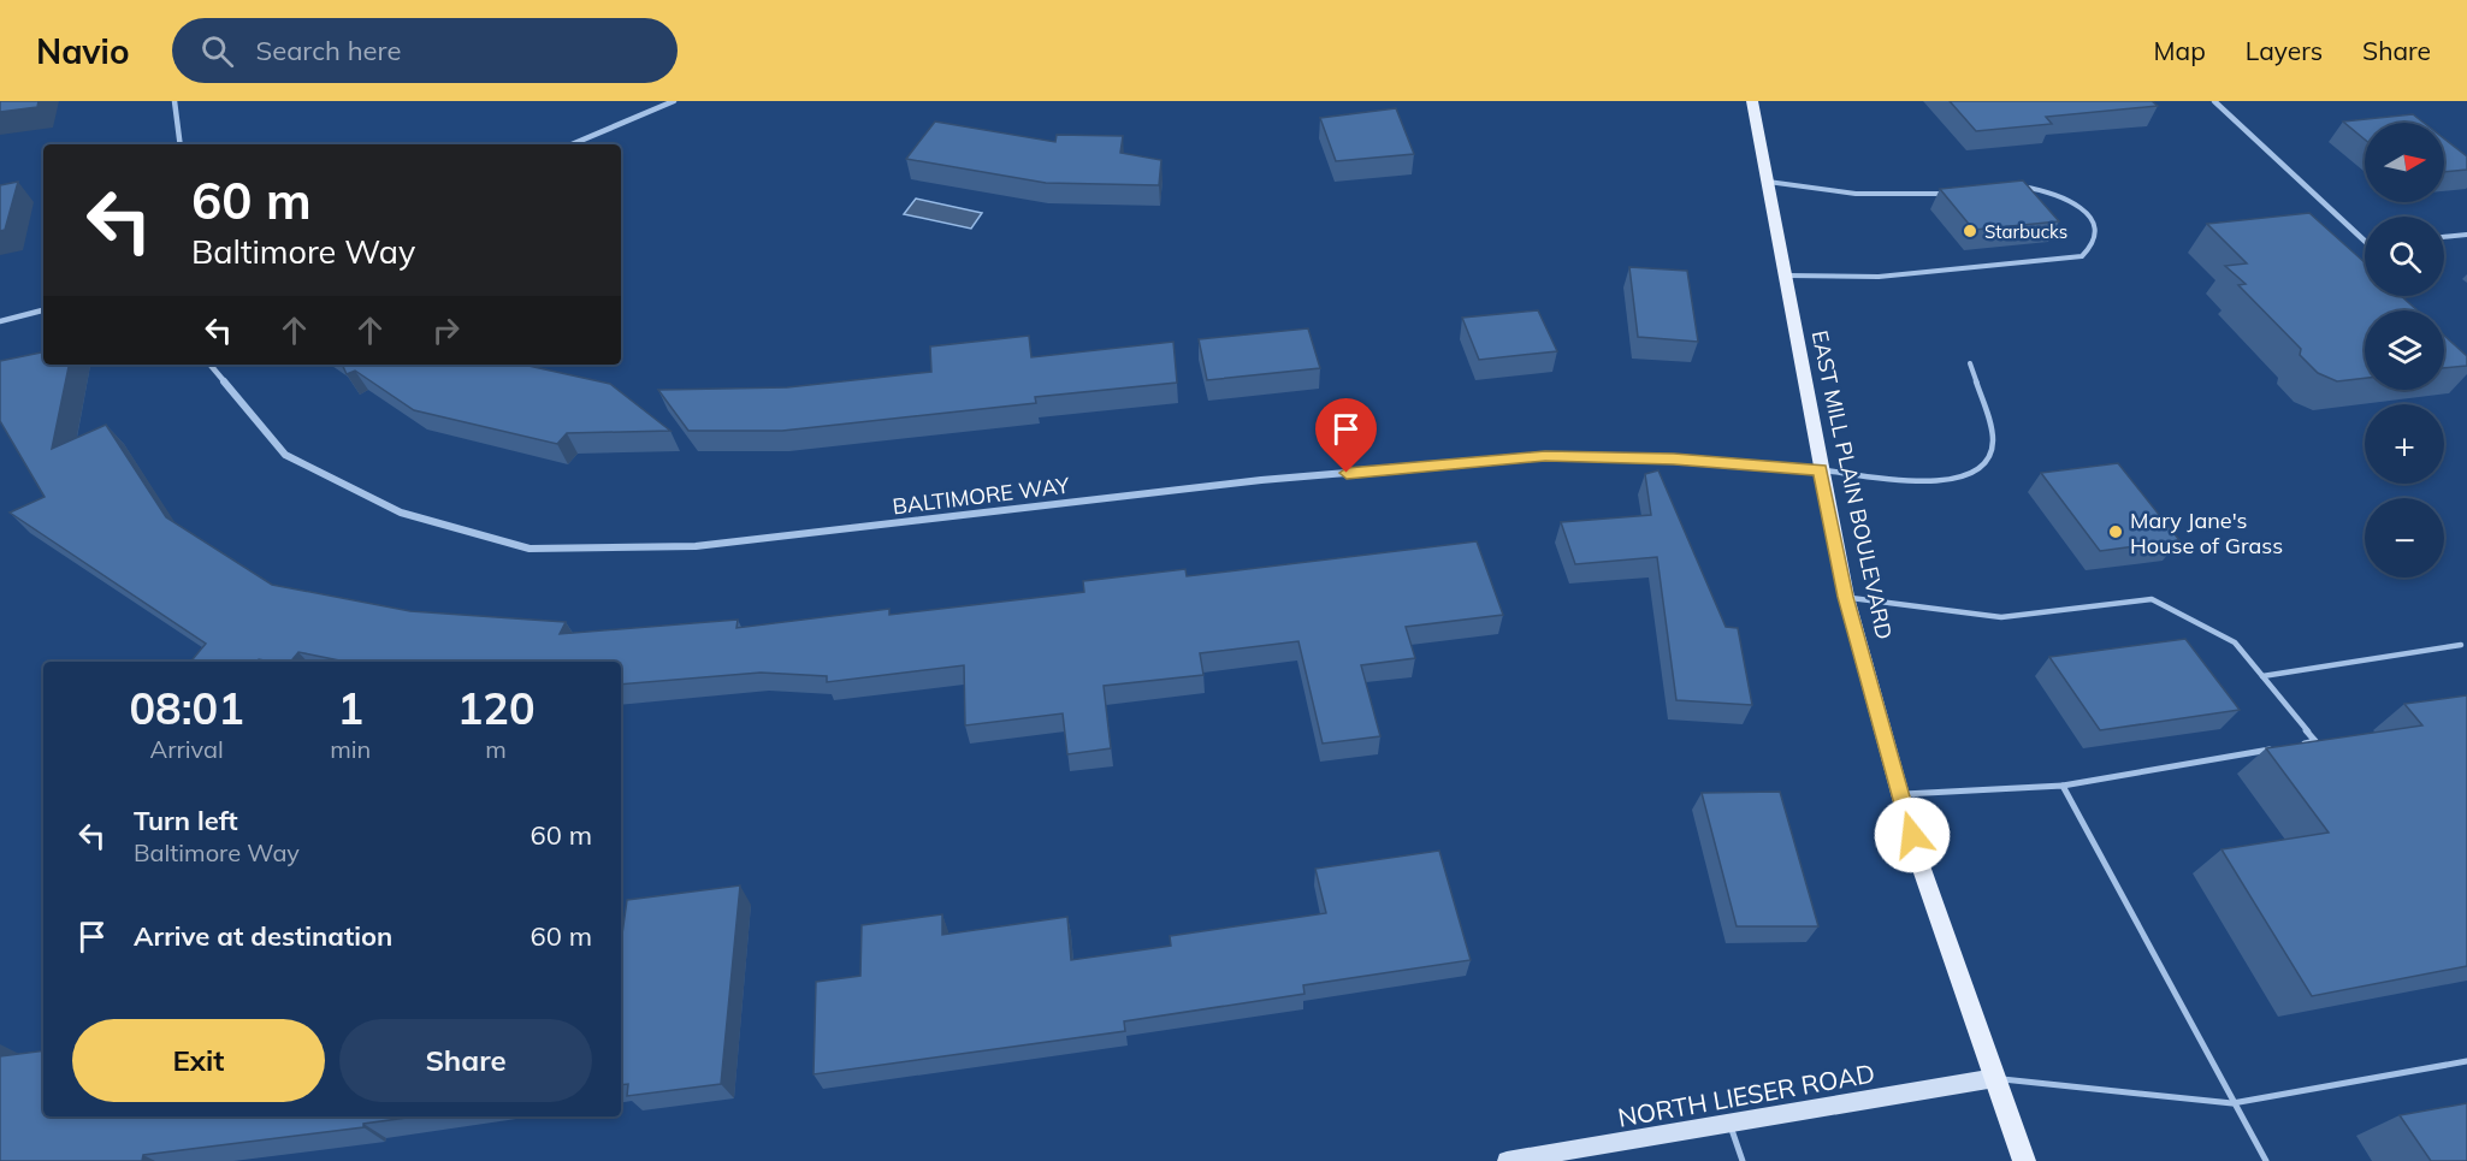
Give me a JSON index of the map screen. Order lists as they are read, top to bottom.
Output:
{
  "streets": {
    "main road": ["EAST MILL PLAIN BOULEVARD", "NORTH LIESER ROAD"],
    "street": ["BALTIMORE WAY"]
  },
  "crossings": [
    ["EAST MILL PLAIN BOULEVARD", "BALTIMORE WAY"],
    ["EAST MILL PLAIN BOULEVARD", "NORTH LIESER ROAD"]
  ],
  "places": ["Starbucks", "Mary Jane's House of Grass"],
  "north": "right",
  "page": {
    "header": "Navio",
    "search": "Search here",
    "nav": ["Map", "Layers", "Share"],
    "map_buttons": ["+", "−"],
    "turn": ["60 m", "Baltimore Way"],
    "eta": [
      "08:01",
      "Arrival",
      "1",
      "min",
      "120",
      "m"
    ],
    "list": [
      {
        "name": "Turn left",
        "note": "Baltimore Way",
        "value": "60 m"
      },
      {
        "name": "Arrive at destination",
        "value": "60 m"
      }
    ],
    "buttons": ["Exit", "Share"]
  }
}
